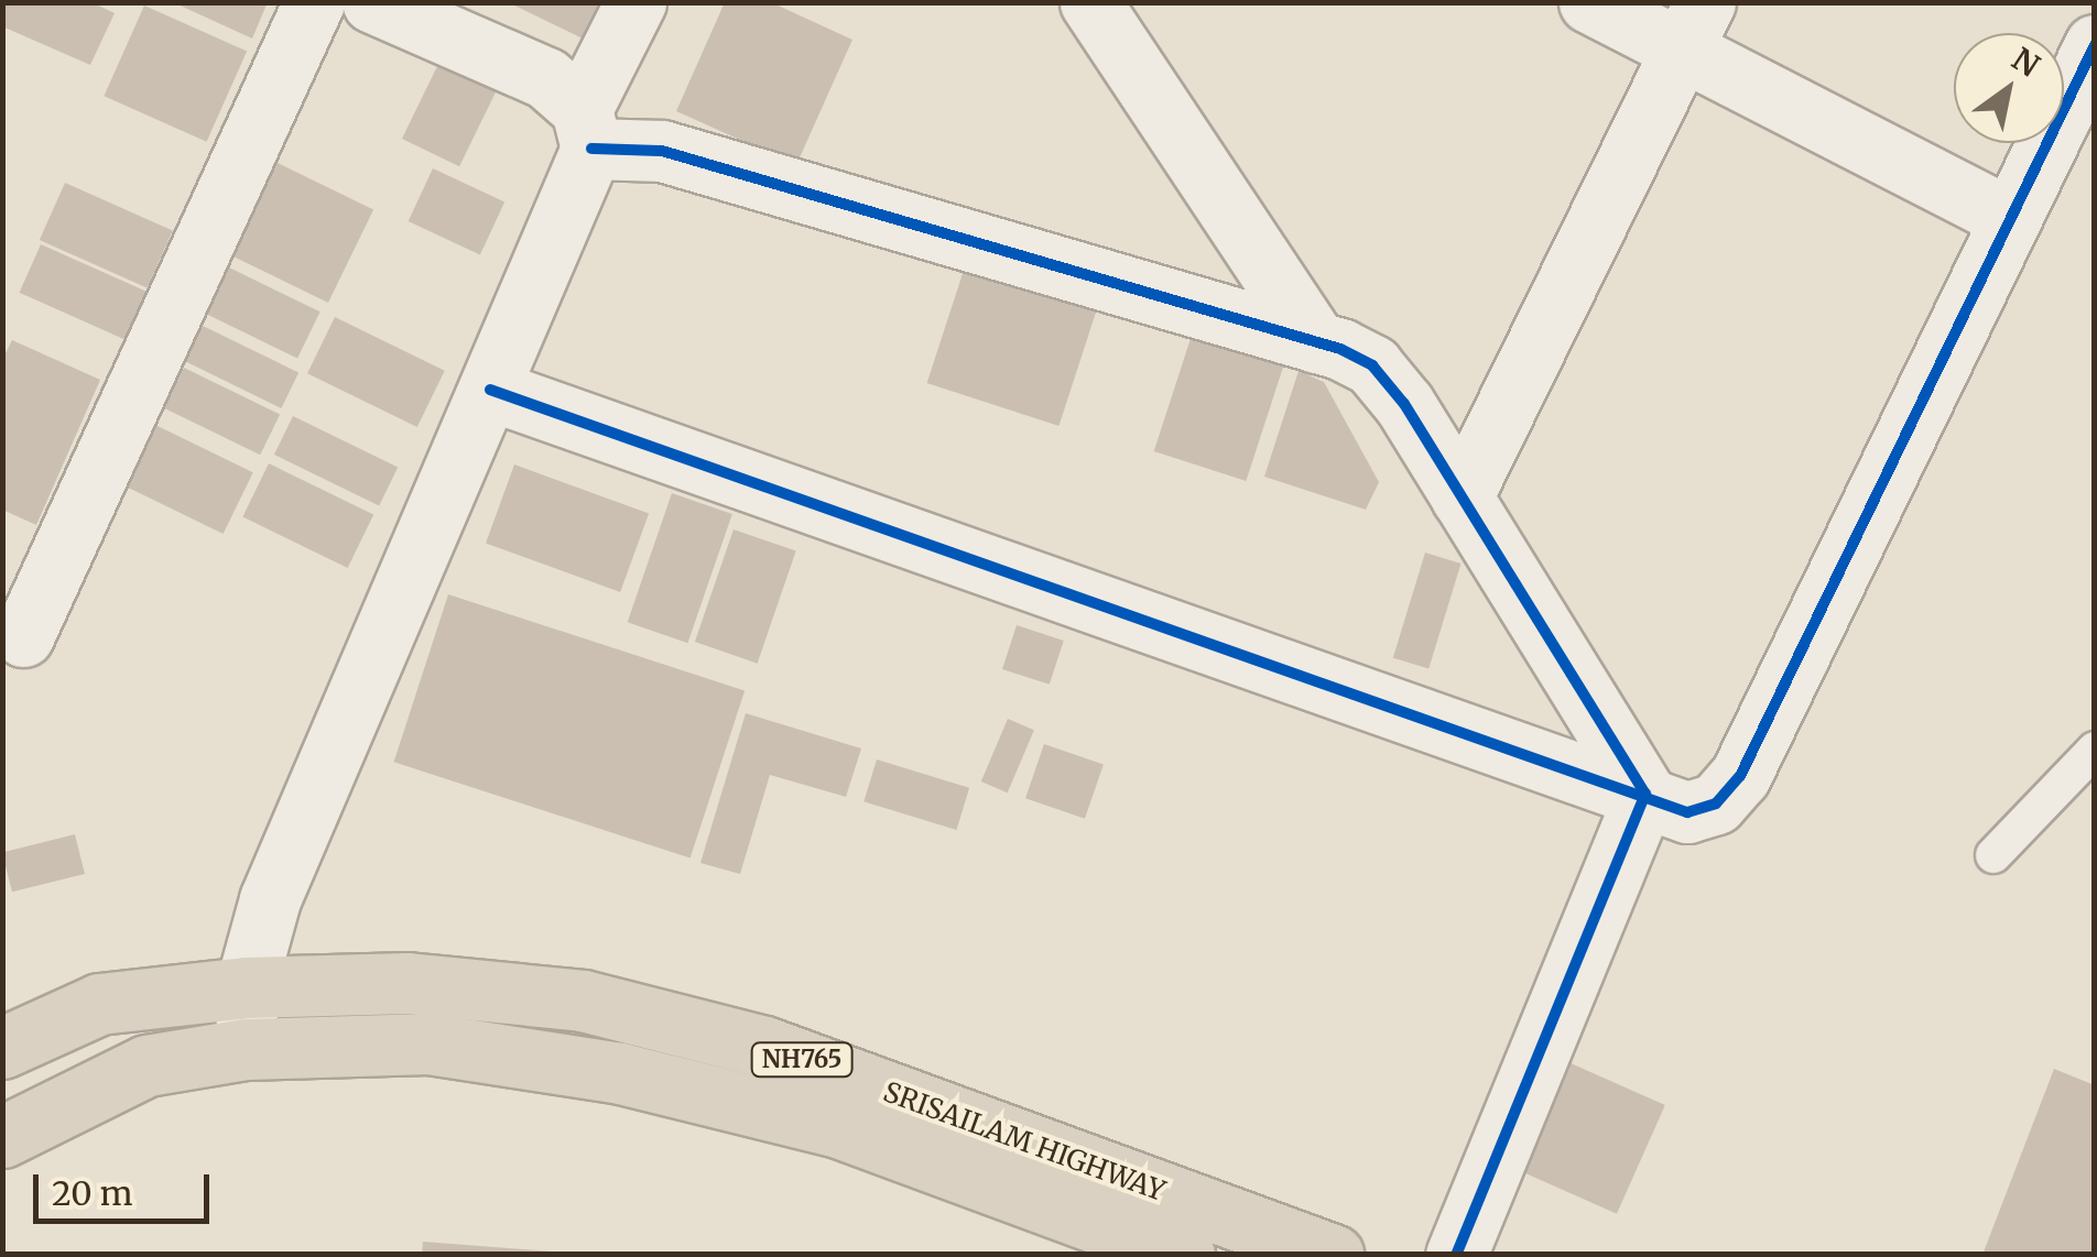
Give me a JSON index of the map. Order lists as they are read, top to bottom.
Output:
{
  "streets": {
    "highway": ["NH765", "SRISAILAM HIGHWAY"]
  },
  "scale_bar": "20 m",
  "north": "top right"
}
